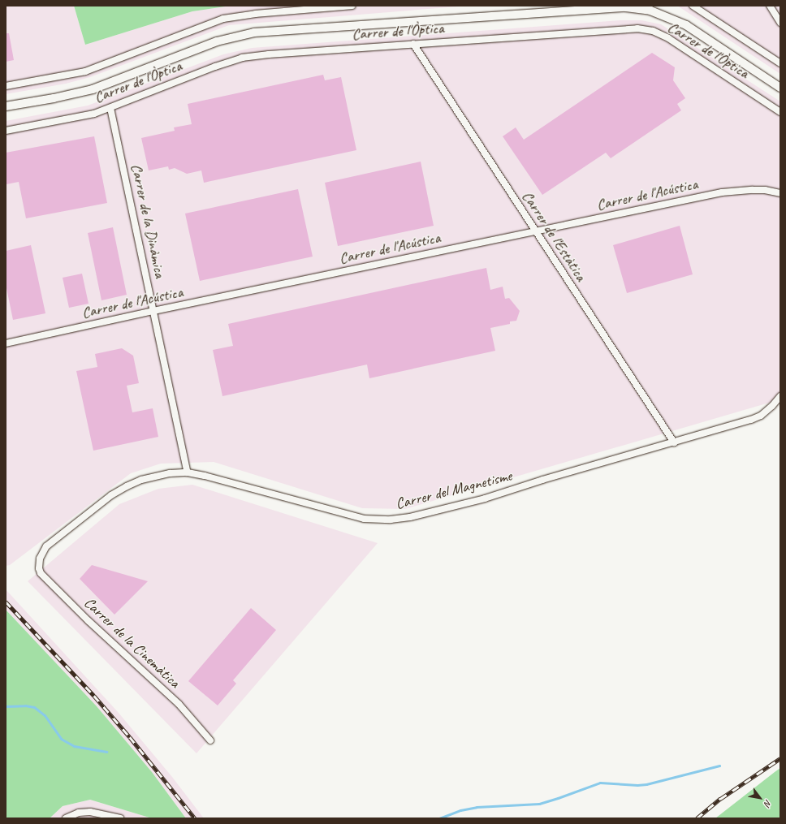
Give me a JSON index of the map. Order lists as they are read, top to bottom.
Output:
{
  "streets": {
    "street": [
      "Carrer de l'Òptica",
      "Carrer de l'Acústica",
      "Carrer de la Dinàmica",
      "Carrer de l'Estàtica",
      "Carrer del Magnetisme",
      "Carrer de la Cinemàtica"
    ]
  },
  "crossings": [
    ["Carrer de l'Òptica", "Carrer de la Dinàmica"],
    ["Carrer de l'Òptica", "Carrer de l'Estàtica"],
    ["Carrer de l'Acústica", "Carrer de la Dinàmica"],
    ["Carrer de l'Acústica", "Carrer de l'Estàtica"],
    ["Carrer de la Dinàmica", "Carrer del Magnetisme"],
    ["Carrer de l'Estàtica", "Carrer del Magnetisme"],
    ["Carrer del Magnetisme", "Carrer de la Cinemàtica"]
  ],
  "north": "bottom right"
}
